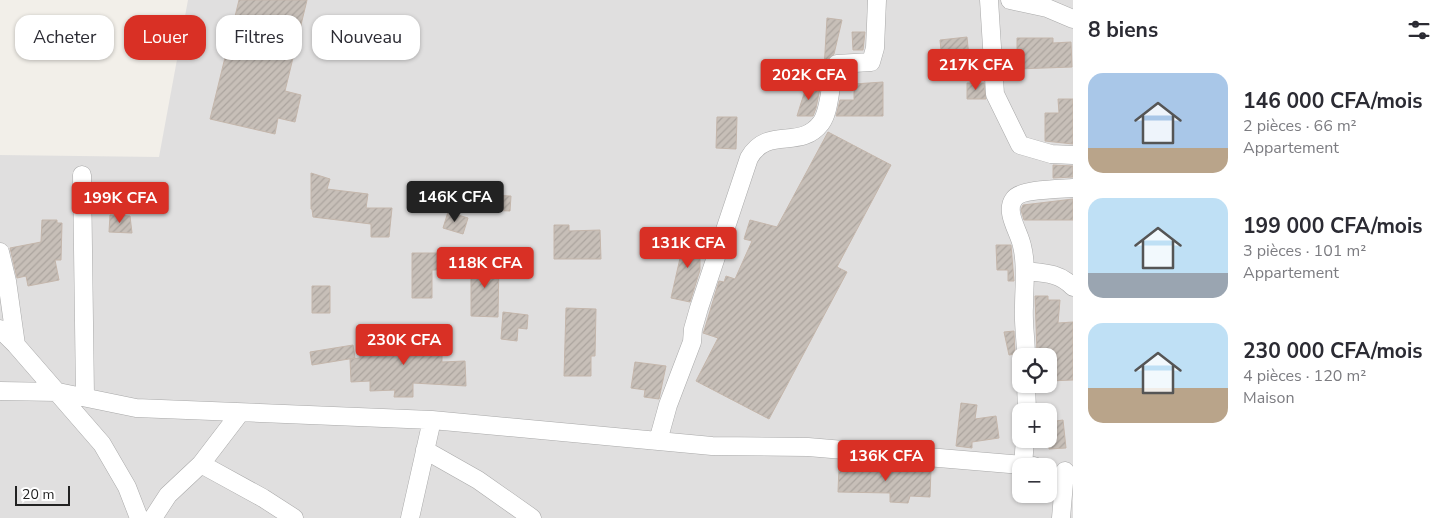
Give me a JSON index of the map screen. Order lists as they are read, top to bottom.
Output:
{
  "scale_bar": "20 m",
  "page": {
    "heading": "8 biens",
    "chip": [
      "Acheter",
      "Louer",
      "Filtres",
      "Nouveau"
    ],
    "price": [
      "217K CFA",
      "202K CFA",
      "146K CFA",
      "199K CFA",
      "131K CFA",
      "118K CFA",
      "230K CFA",
      "136K CFA"
    ],
    "list": [
      {
        "name": "146 000 CFA/mois",
        "note": "2 pièces · 66 m² · Appartement"
      },
      {
        "name": "199 000 CFA/mois",
        "note": "3 pièces · 101 m² · Appartement"
      },
      {
        "name": "230 000 CFA/mois",
        "note": "4 pièces · 120 m² · Maison"
      }
    ],
    "map_buttons": ["+", "−"],
    "scale": "20 m"
  }
}
